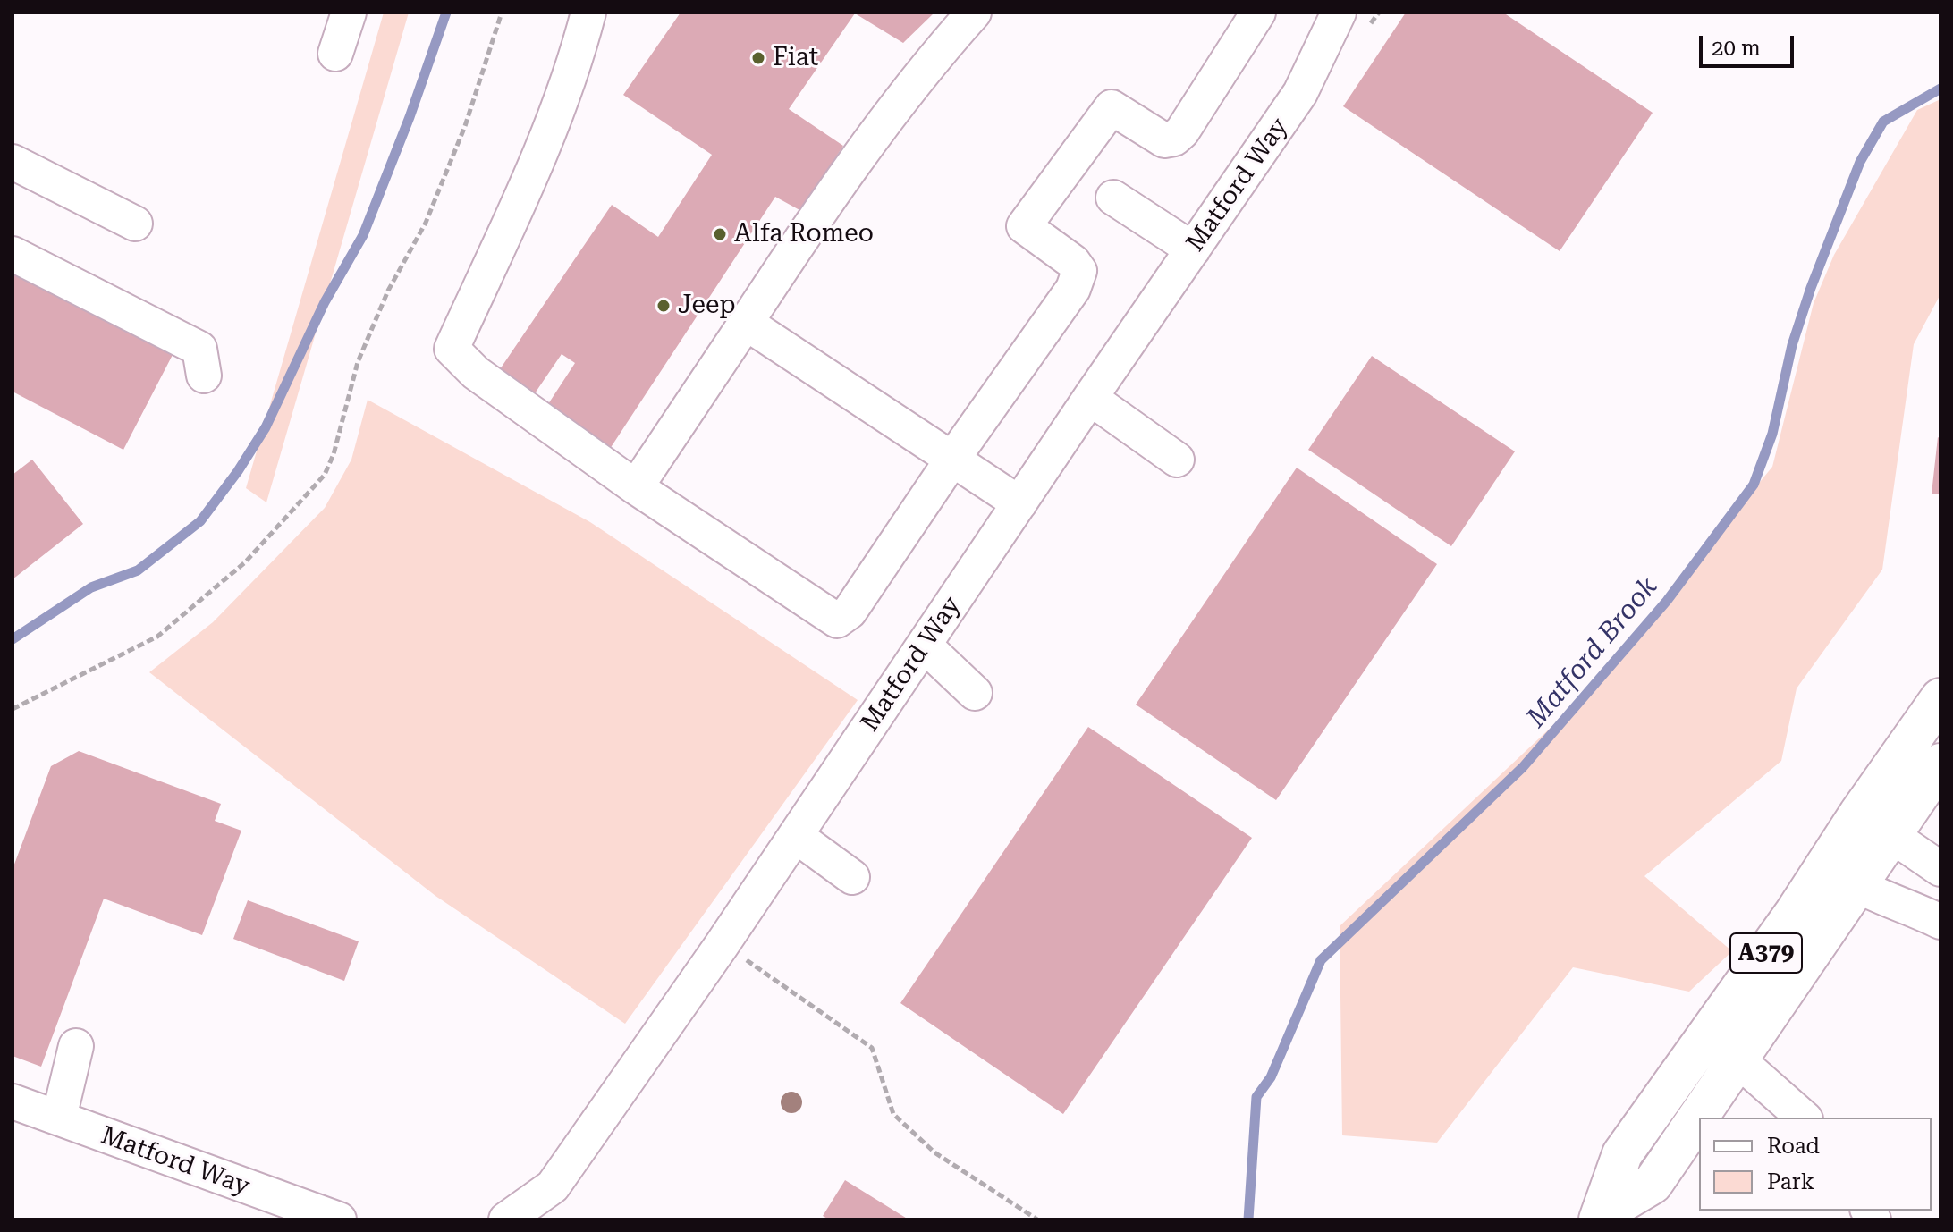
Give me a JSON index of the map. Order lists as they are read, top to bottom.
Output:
{
  "streets": {
    "main road": ["A379"],
    "street": ["Matford Way"]
  },
  "water": ["Matford Brook"],
  "places": ["Fiat", "Alfa Romeo", "Jeep"],
  "legend": ["Road", "Park"],
  "scale_bar": "20 m"
}
